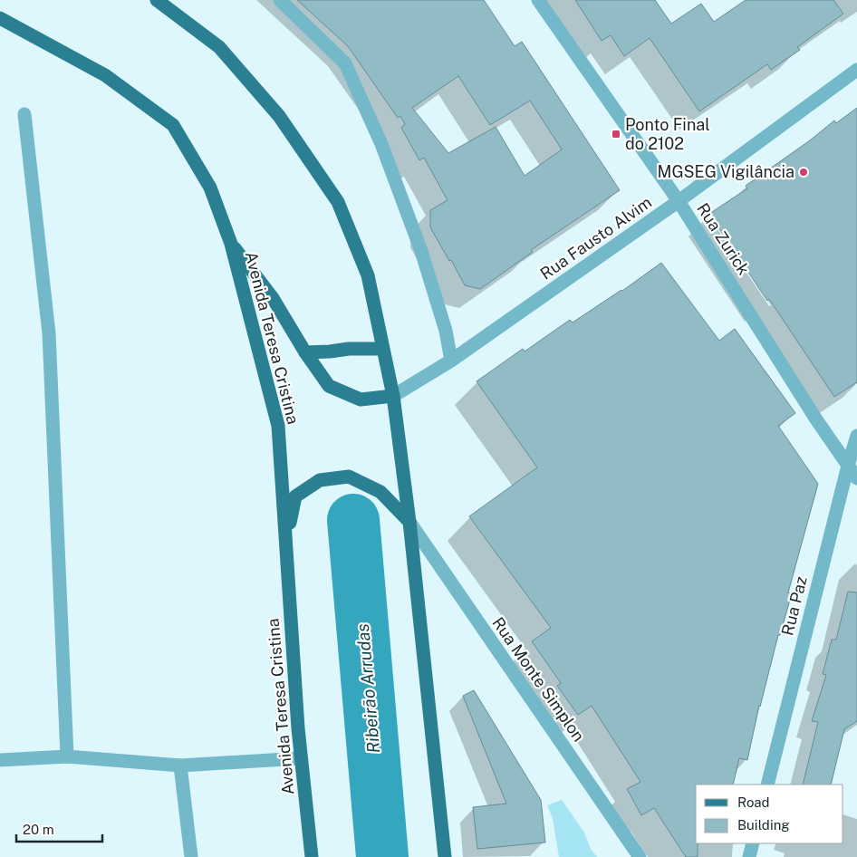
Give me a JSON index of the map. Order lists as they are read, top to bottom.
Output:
{
  "streets": {
    "main road": ["Avenida Teresa Cristina"],
    "street": [
      "Rua Fausto Alvim",
      "Rua Zurick",
      "Rua Paz",
      "Rua Monte Simplon"
    ]
  },
  "crossings": [
    ["Rua Fausto Alvim", "Rua Zurick"],
    ["Rua Zurick", "Rua Paz"]
  ],
  "water": ["Ribeirão Arrudas"],
  "places": {
    "transit": ["Ponto Final do 2102"],
    "other": ["MGSEG Vigilância"]
  },
  "legend": ["Road", "Building"],
  "scale_bar": "20 m"
}
